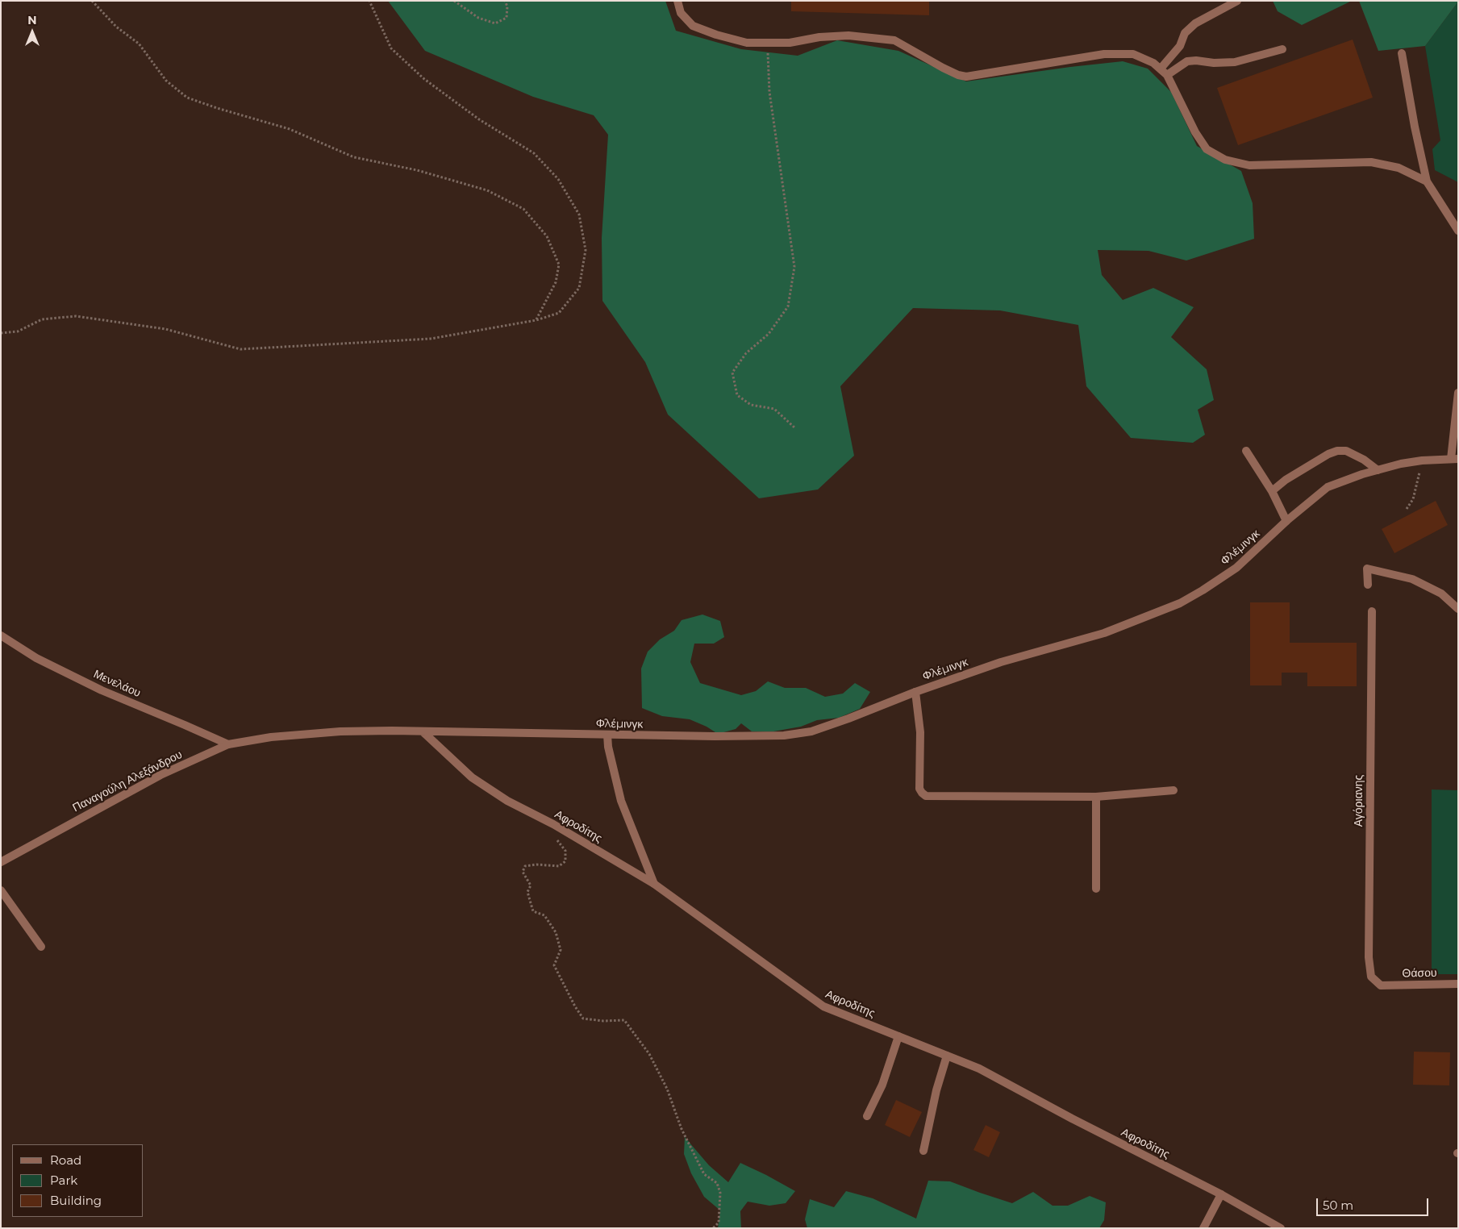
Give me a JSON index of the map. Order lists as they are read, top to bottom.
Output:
{
  "streets": {
    "street": [
      "Φλέμινγκ",
      "Μενελάου",
      "Παναγούλη Αλεξάνδρου",
      "Αγόριανης",
      "Αφροδίτης",
      "Θάσου"
    ]
  },
  "crossings": [
    ["Φλέμινγκ", "Παναγούλη Αλεξάνδρου"],
    ["Φλέμινγκ", "Αφροδίτης"],
    ["Μενελάου", "Παναγούλη Αλεξάνδρου"],
    ["Αγόριανης", "Θάσου"]
  ],
  "legend": ["Road", "Park", "Building"],
  "scale_bar": "50 m",
  "north": "top"
}
